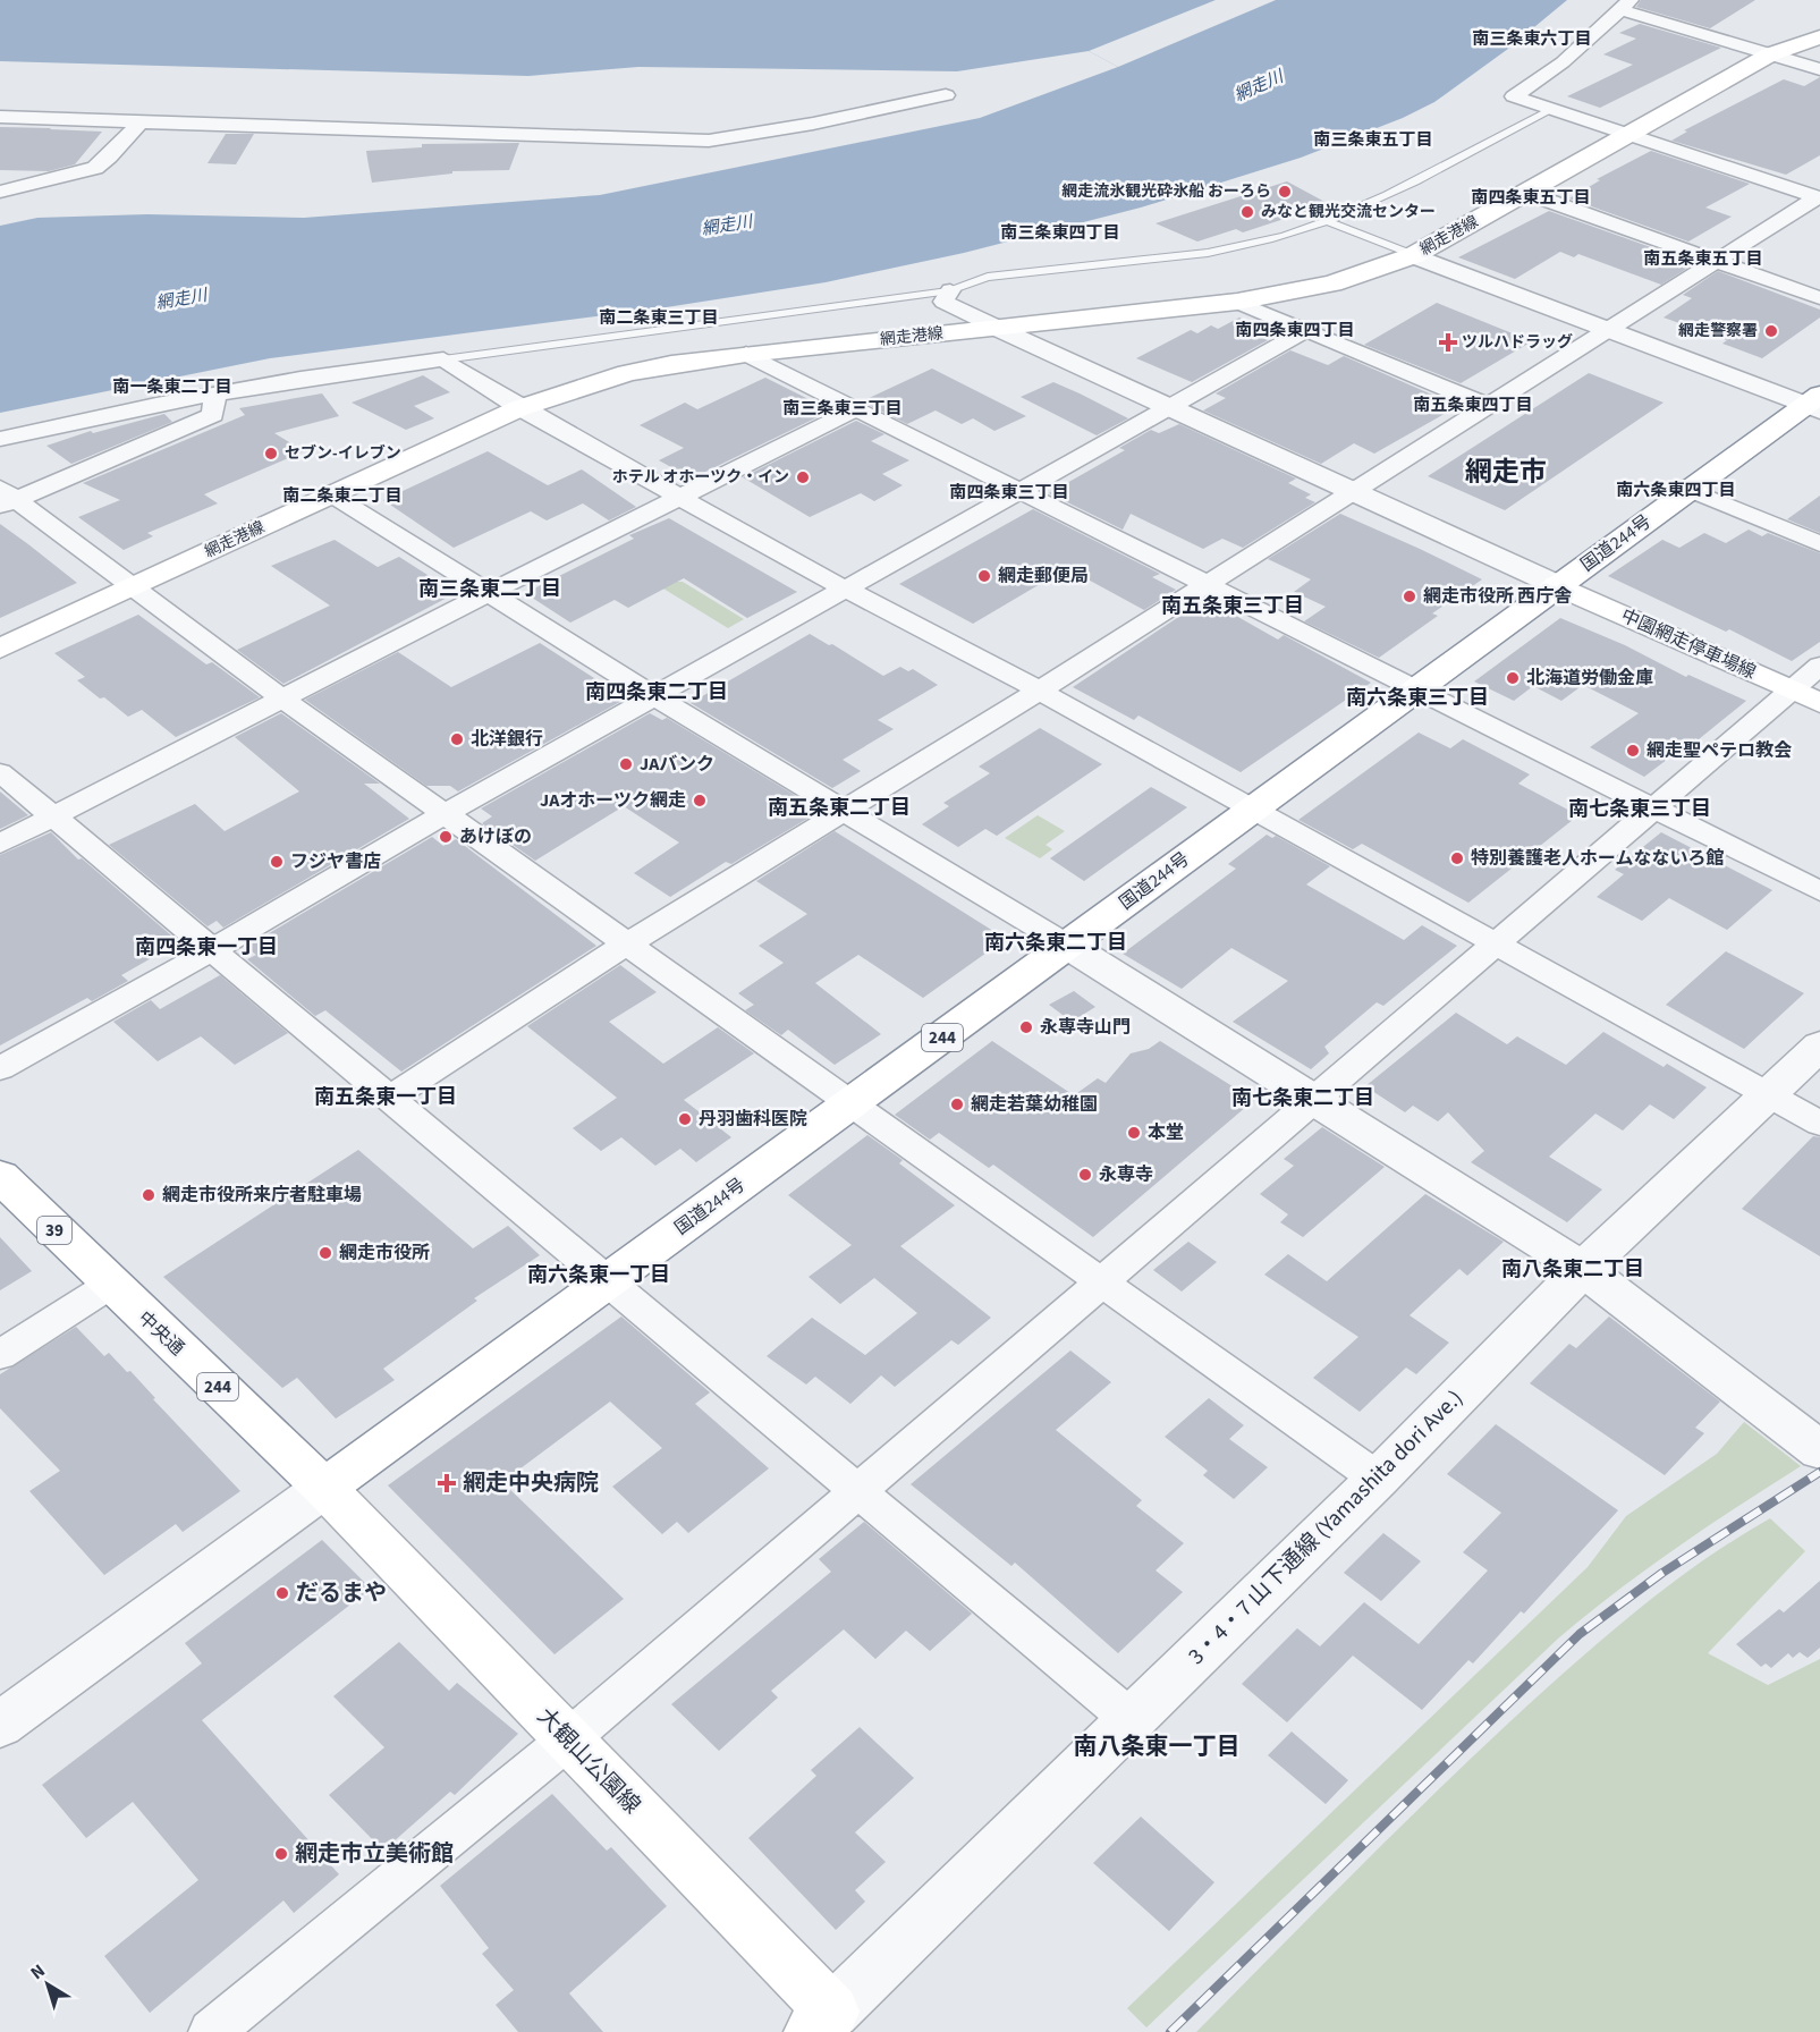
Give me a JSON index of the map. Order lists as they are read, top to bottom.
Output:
{
  "streets": {
    "main road": [
      "網走港線",
      "国道244号",
      "中園網走停車場線",
      "244",
      "39",
      "中央通",
      "大観山公園線"
    ],
    "street": ["3・4・7 山下通線 (Yamashita dori Ave.)"]
  },
  "crossings": [
    ["国道244号", "中園網走停車場線"],
    ["国道244号", "中央通"],
    ["国道244号", "大観山公園線"],
    ["中央通", "大観山公園線"],
    ["3・4・7 山下通線 (Yamashita dori Ave.)", "大観山公園線"]
  ],
  "districts": [
    "南三条東六丁目",
    "南三条東五丁目",
    "南四条東五丁目",
    "南三条東四丁目",
    "南五条東五丁目",
    "南二条東三丁目",
    "南四条東四丁目",
    "南一条東二丁目",
    "南五条東四丁目",
    "南三条東三丁目",
    "網走市",
    "南六条東四丁目",
    "南四条東三丁目",
    "南二条東二丁目",
    "南三条東二丁目",
    "南五条東三丁目",
    "南四条東二丁目",
    "南六条東三丁目",
    "南五条東二丁目",
    "南七条東三丁目",
    "南六条東二丁目",
    "南四条東一丁目",
    "南五条東一丁目",
    "南七条東二丁目",
    "南八条東二丁目",
    "南六条東一丁目",
    "南八条東一丁目"
  ],
  "water": ["網走川"],
  "places": {
    "other": [
      "網走流氷観光砕氷船 おーろら",
      "みなと観光交流センター",
      "網走警察署",
      "セブン-イレブン",
      "ホテル オホーツク・イン",
      "網走郵便局",
      "網走市役所 西庁舎",
      "北海道労働金庫",
      "北洋銀行",
      "網走聖ペテロ教会",
      "JAバンク",
      "JAオホーツク網走",
      "あけぼの",
      "特別養護老人ホームなないろ館",
      "フジヤ書店",
      "永専寺山門",
      "網走若葉幼稚園",
      "丹羽歯科医院",
      "本堂",
      "永専寺",
      "網走市役所来庁者駐車場",
      "網走市役所",
      "だるまや",
      "網走市立美術館"
    ],
    "health": ["ツルハドラッグ", "網走中央病院"]
  },
  "north": "top left"
}
